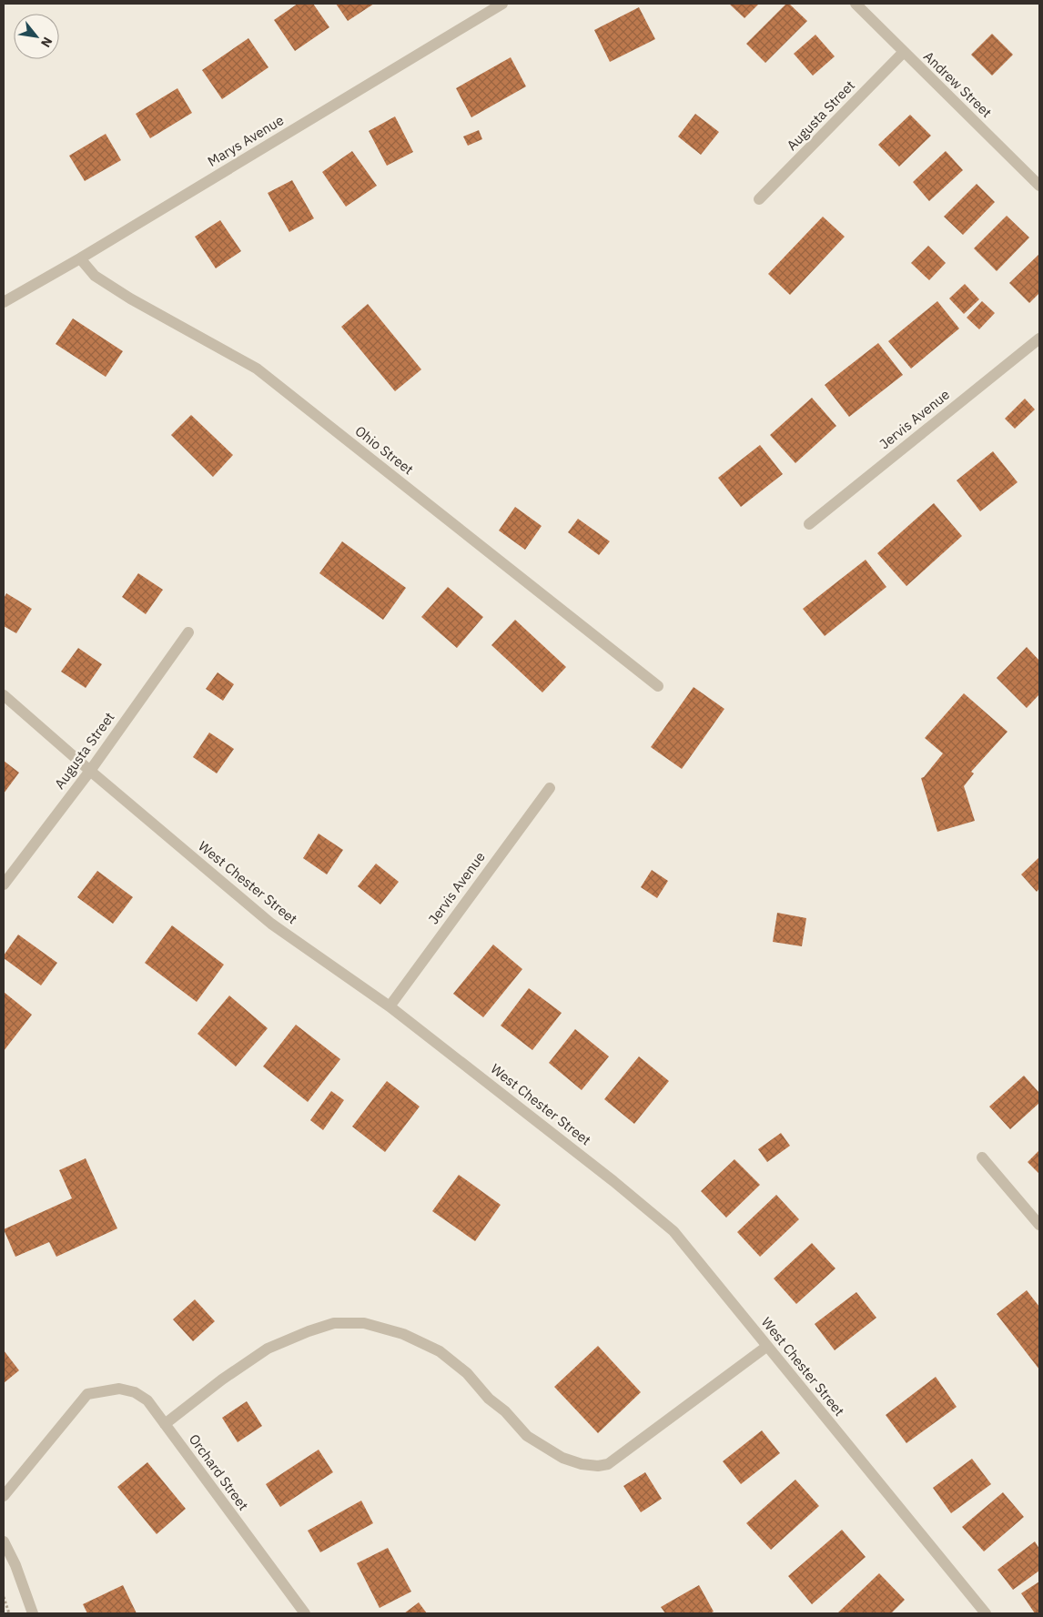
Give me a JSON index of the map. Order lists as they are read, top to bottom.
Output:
{
  "streets": {
    "street": [
      "Andrew Street",
      "Augusta Street",
      "Marys Avenue",
      "Jervis Avenue",
      "Ohio Street",
      "West Chester Street",
      "Orchard Street"
    ]
  },
  "crossings": [
    ["Andrew Street", "Augusta Street"],
    ["Augusta Street", "West Chester Street"],
    ["Marys Avenue", "Ohio Street"],
    ["Jervis Avenue", "West Chester Street"]
  ],
  "north": "bottom right"
}
